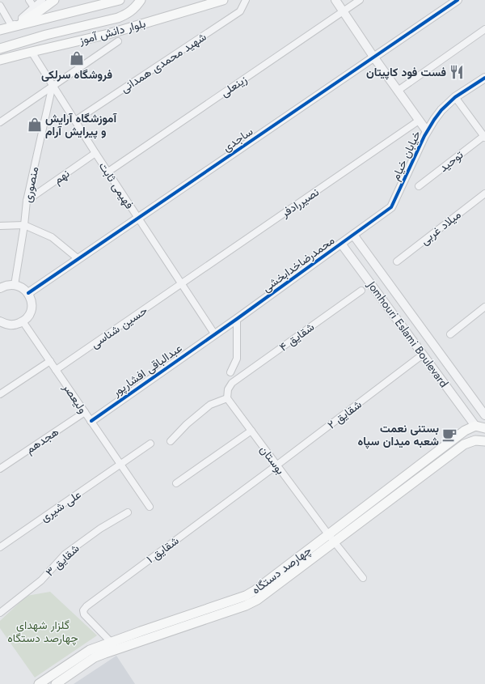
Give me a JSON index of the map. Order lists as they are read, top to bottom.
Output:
{
  "streets": {
    "main road": ["بلوار دانش آموز", "چهارصد دستگاه"],
    "street": [
      "شهید محمدی همدانی",
      "زینعلی",
      "ساجدی",
      "خیابان خیام",
      "توحید",
      "نهم",
      "منصوری",
      "فهیمی ثابت",
      "نصیررادفر",
      "میلاد غربی",
      "محمدرضاخدابخشی",
      "حسین شناسی",
      "Jomhouri Eslami Boulevard",
      "شقایق ۴",
      "عبدالباقی افشارپور",
      "ولیعصر",
      "شقایق ۲",
      "هجدهم",
      "بوستان",
      "علی شیری",
      "شقایق ۱",
      "شقایق ۳"
    ]
  },
  "crossings": [
    ["بلوار دانش آموز", "فهیمی ثابت"],
    ["شهید محمدی همدانی", "فهیمی ثابت"],
    ["زینعلی", "فهیمی ثابت"],
    ["ساجدی", "فهیمی ثابت"],
    ["خیابان خیام", "محمدرضاخدابخشی"],
    ["نهم", "منصوری"],
    ["نهم", "فهیمی ثابت"],
    ["منصوری", "فهیمی ثابت"],
    ["فهیمی ثابت", "نصیررادفر"],
    ["فهیمی ثابت", "محمدرضاخدابخشی"],
    ["فهیمی ثابت", "حسین شناسی"],
    ["فهیمی ثابت", "عبدالباقی افشارپور"],
    ["نصیررادفر", "حسین شناسی"],
    ["محمدرضاخدابخشی", "Jomhouri Eslami Boulevard"],
    ["محمدرضاخدابخشی", "عبدالباقی افشارپور"],
    ["حسین شناسی", "ولیعصر"],
    ["Jomhouri Eslami Boulevard", "شقایق ۲"],
    ["Jomhouri Eslami Boulevard", "چهارصد دستگاه"],
    ["شقایق ۴", "بوستان"],
    ["عبدالباقی افشارپور", "ولیعصر"],
    ["ولیعصر", "هجدهم"],
    ["ولیعصر", "علی شیری"],
    ["شقایق ۲", "بوستان"],
    ["شقایق ۲", "شقایق ۱"],
    ["بوستان", "شقایق ۱"],
    ["بوستان", "چهارصد دستگاه"],
    ["شقایق ۱", "چهارصد دستگاه"]
  ],
  "parks": ["گلزار شهدای چهارصد دستگاه"],
  "places": {
    "shop": ["فروشگاه سرلکی", "آموزشگاه آرایش و پیرایش آرام"],
    "restaurant": ["فست فود کاپیتان"],
    "cafe": ["بستنی نعمت شعبه میدان سپاه"]
  }
}
